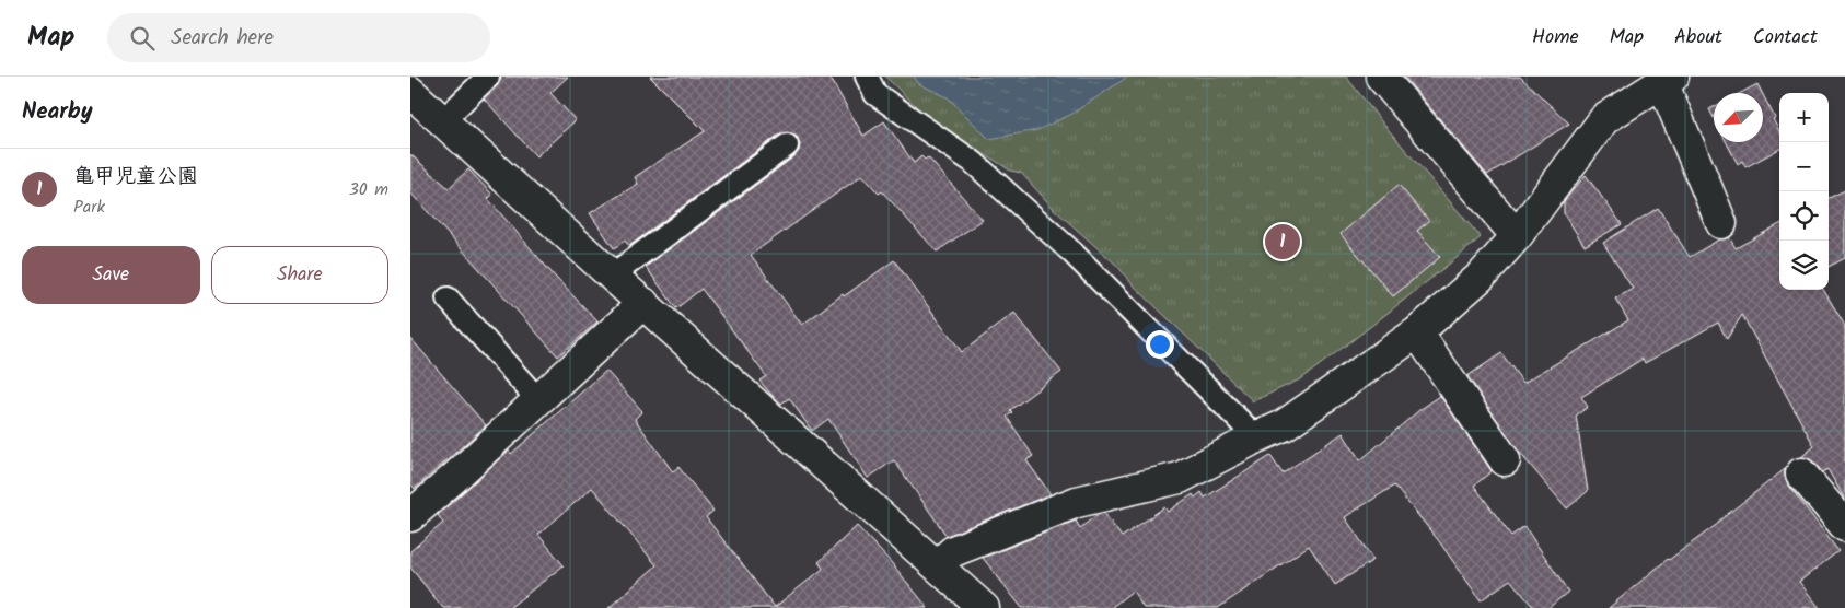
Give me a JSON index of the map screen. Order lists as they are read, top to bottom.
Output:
{
  "north": "bottom left",
  "page": {
    "header": "Map",
    "search": "Search here",
    "nav": [
      "Home",
      "Map",
      "About",
      "Contact"
    ],
    "heading": "Nearby",
    "map_buttons": ["+", "−"],
    "list": [
      {
        "mark": "1",
        "name": "亀甲児童公園",
        "note": "Park",
        "value": "30 m"
      }
    ],
    "pins": "1",
    "buttons": ["Save", "Share"]
  }
}
